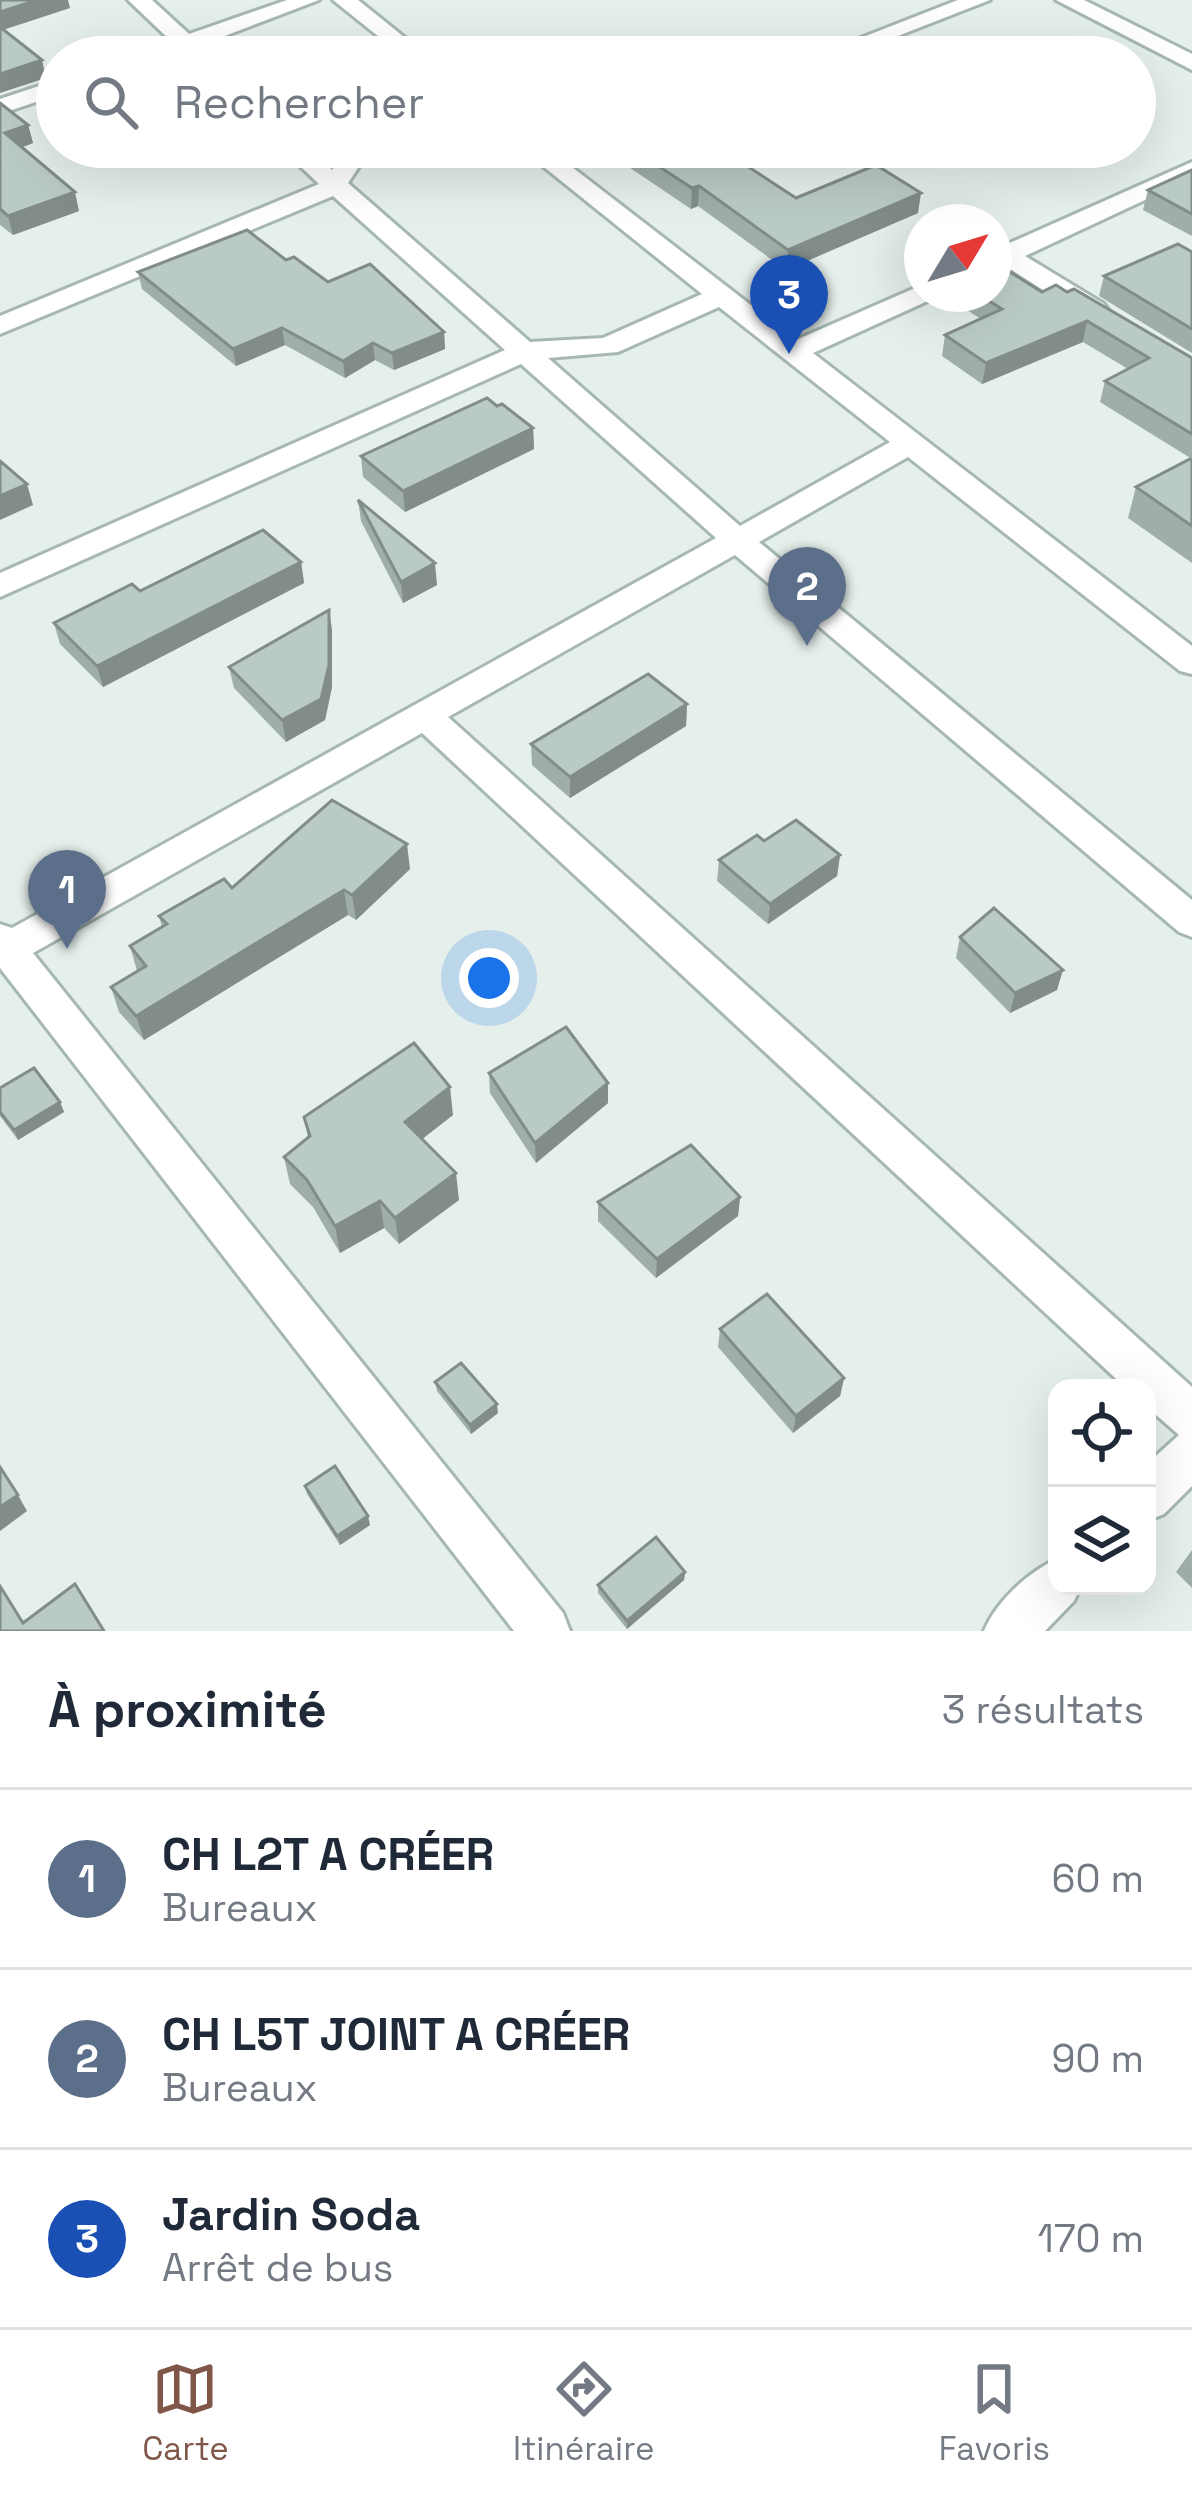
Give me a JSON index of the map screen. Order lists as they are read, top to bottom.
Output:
{
  "north": "top right",
  "page": {
    "search": "Rechercher",
    "pins": ["3", "2", "1"],
    "heading": ["À proximité", "3 résultats"],
    "list": [
      {
        "mark": "1",
        "name": "CH L2T A CRÉER",
        "note": "Bureaux",
        "value": "60 m"
      },
      {
        "mark": "2",
        "name": "CH L5T JOINT A CRÉER",
        "note": "Bureaux",
        "value": "90 m"
      },
      {
        "mark": "3",
        "name": "Jardin Soda",
        "note": "Arrêt de bus",
        "value": "170 m"
      }
    ],
    "nav": ["Carte", "Itinéraire", "Favoris"]
  }
}
